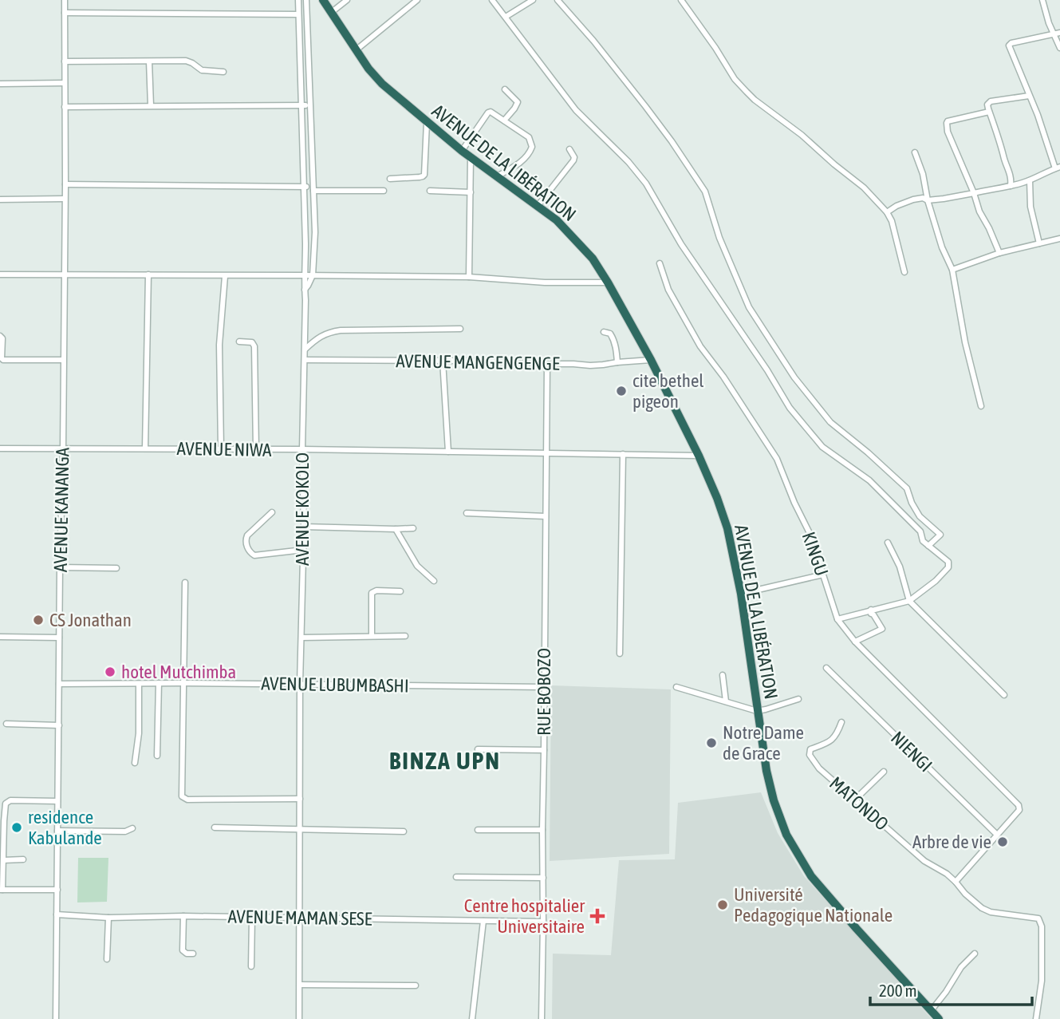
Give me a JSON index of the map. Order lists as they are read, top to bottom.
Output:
{
  "streets": {
    "highway": ["AVENUE DE LA LIBÉRATION"],
    "street": [
      "AVENUE MANGENGENGE",
      "AVENUE NIWA",
      "AVENUE KOKOLO",
      "AVENUE KANANGA",
      "KINGU",
      "AVENUE LUBUMBASHI",
      "RUE BOBOZO",
      "NIENGI",
      "MATONDO",
      "AVENUE MAMAN SESE"
    ]
  },
  "crossings": [
    ["AVENUE DE LA LIBÉRATION", "AVENUE MANGENGENGE"],
    ["AVENUE DE LA LIBÉRATION", "AVENUE NIWA"],
    ["AVENUE MANGENGENGE", "AVENUE KOKOLO"],
    ["AVENUE MANGENGENGE", "RUE BOBOZO"],
    ["AVENUE NIWA", "AVENUE KOKOLO"],
    ["AVENUE NIWA", "AVENUE KANANGA"],
    ["AVENUE NIWA", "RUE BOBOZO"],
    ["AVENUE KOKOLO", "AVENUE LUBUMBASHI"],
    ["AVENUE KOKOLO", "AVENUE MAMAN SESE"],
    ["AVENUE KANANGA", "AVENUE LUBUMBASHI"],
    ["AVENUE KANANGA", "AVENUE MAMAN SESE"],
    ["KINGU", "NIENGI"],
    ["AVENUE LUBUMBASHI", "RUE BOBOZO"],
    ["RUE BOBOZO", "AVENUE MAMAN SESE"]
  ],
  "districts": ["BINZA UPN"],
  "places": {
    "other": [
      "cite bethel pigeon",
      "CS Jonathan",
      "hotel Mutchimba",
      "Notre Dame de Grace",
      "residence Kabulande",
      "Arbre de vie",
      "Université Pedagogique Nationale"
    ],
    "health": ["Centre hospitalier Universitaire"]
  },
  "scale_bar": "200 m"
}
